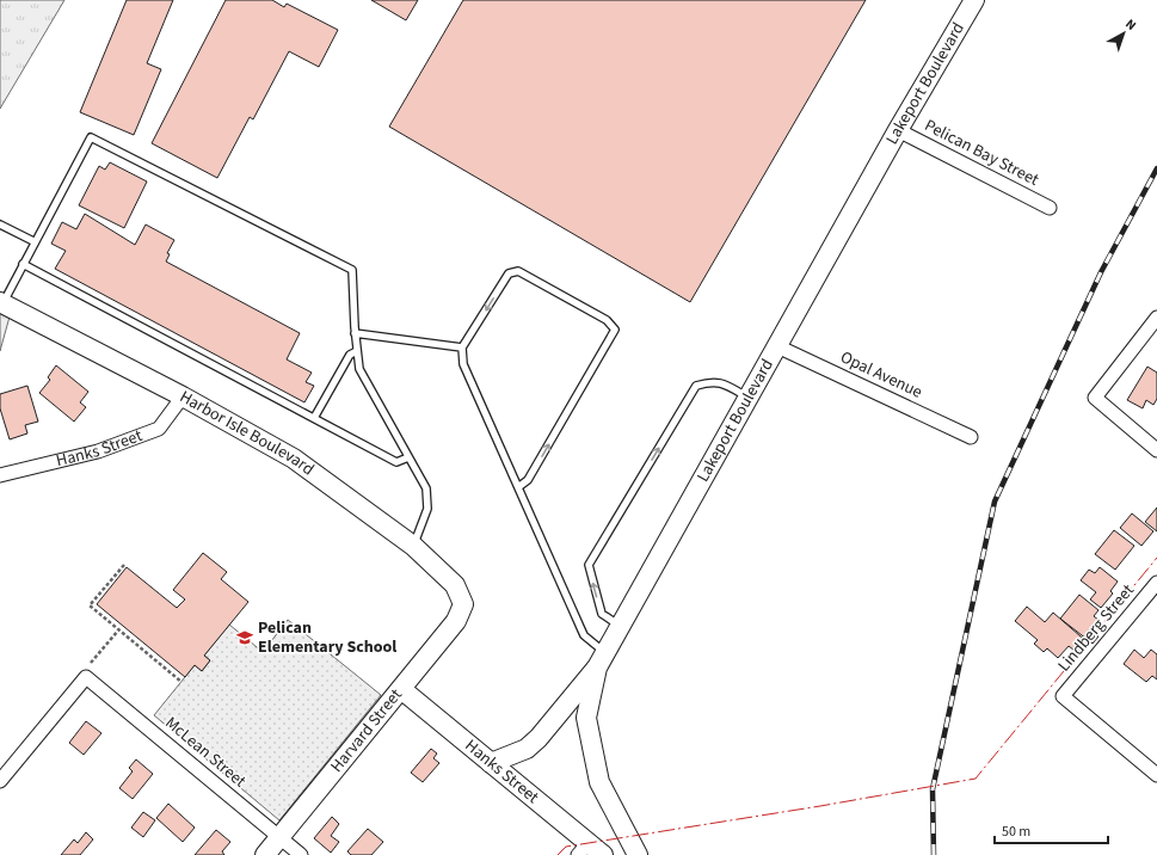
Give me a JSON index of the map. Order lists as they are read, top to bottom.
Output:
{
  "streets": {
    "street": [
      "Lakeport Boulevard",
      "Pelican Bay Street",
      "Opal Avenue",
      "Harbor Isle Boulevard",
      "Hanks Street",
      "Lindberg Street",
      "Harvard Street",
      "McLean Street"
    ]
  },
  "crossings": [
    ["Lakeport Boulevard", "Pelican Bay Street"],
    ["Lakeport Boulevard", "Opal Avenue"],
    ["Harbor Isle Boulevard", "Hanks Street"],
    ["Harbor Isle Boulevard", "Harvard Street"],
    ["Hanks Street", "Harvard Street"],
    ["Harvard Street", "McLean Street"]
  ],
  "places": {
    "school or university": ["Pelican Elementary School"]
  },
  "scale_bar": "50 m",
  "north": "top right"
}
